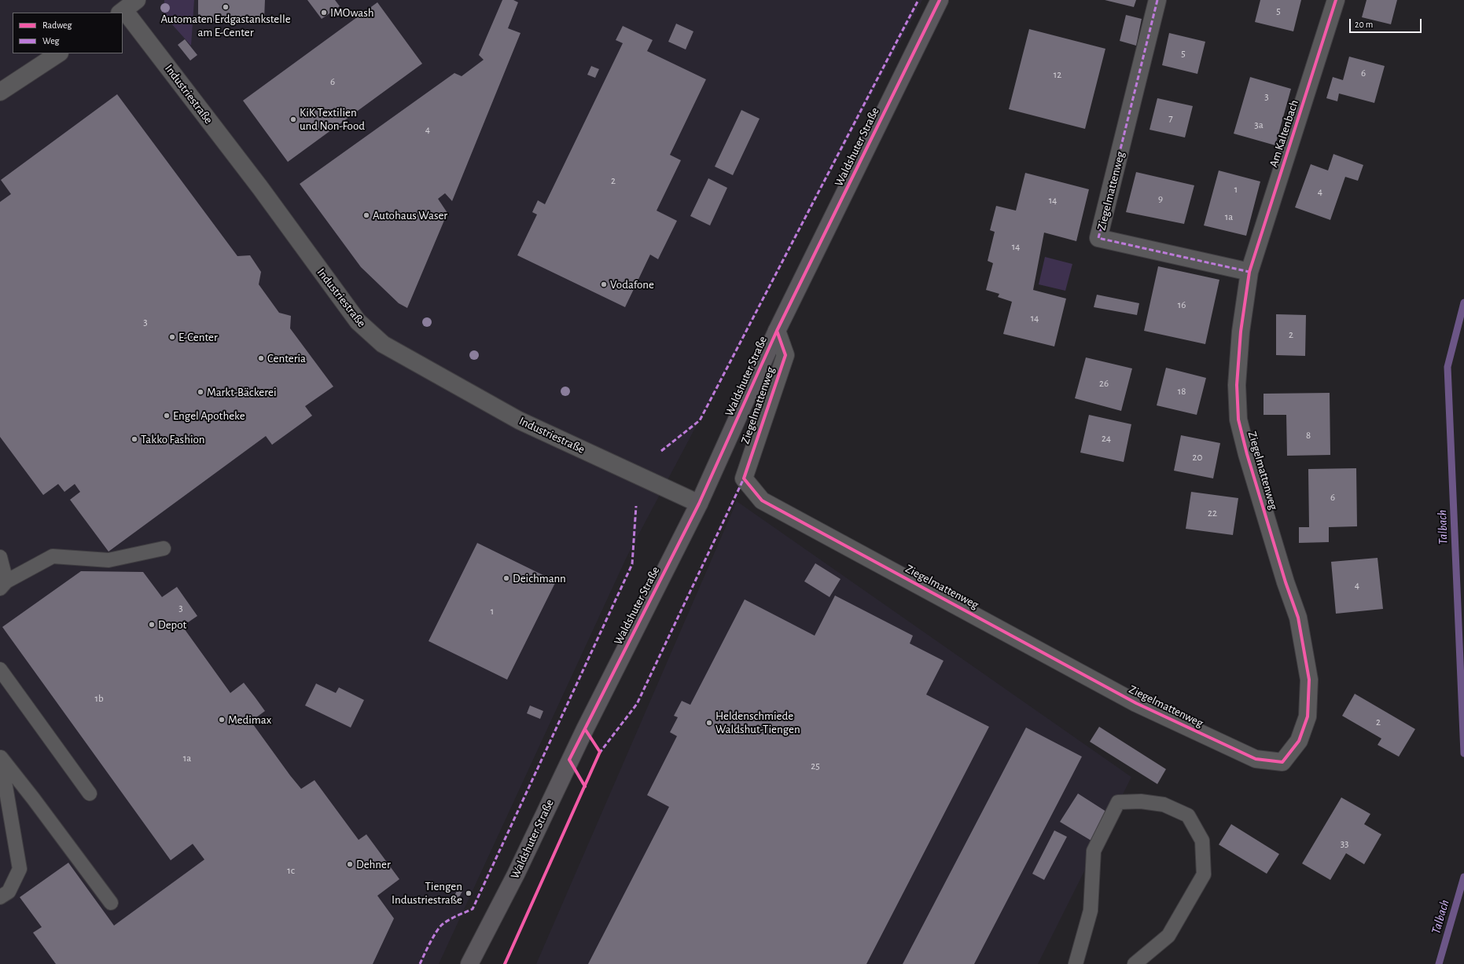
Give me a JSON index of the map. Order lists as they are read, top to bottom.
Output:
{
  "streets": {
    "main road": ["Waldshuter Straße"],
    "street": ["Industriestraße", "Am Kaltenbach", "Ziegelmattenweg"]
  },
  "crossings": [
    ["Industriestraße", "Waldshuter Straße"],
    ["Am Kaltenbach", "Ziegelmattenweg"],
    ["Waldshuter Straße", "Ziegelmattenweg"]
  ],
  "water": ["Talbach"],
  "places": [
    "Automaten Erdgastankstelle am E-Center",
    "IMOwash",
    "KiK Textilien und Non-Food",
    "Autohaus Waser",
    "Vodafone",
    "E-Center",
    "Centeria",
    "Markt-Bäckerei",
    "Engel Apotheke",
    "Takko Fashion",
    "Deichmann",
    "Depot",
    "Medimax",
    "Heldenschmiede Waldshut-Tiengen",
    "Dehner",
    "Tiengen Industriestraße"
  ],
  "house_numbers": [
    "5",
    "5",
    "6",
    "12",
    "6",
    "3",
    "7",
    "3a",
    "4",
    "2",
    "1",
    "4",
    "9",
    "14",
    "1a",
    "14",
    "16",
    "14",
    "3",
    "2",
    "26",
    "18",
    "8",
    "24",
    "20",
    "6",
    "22",
    "4",
    "3",
    "1",
    "1b",
    "2",
    "1a",
    "25",
    "33",
    "1c"
  ],
  "legend": ["Radweg", "Weg"],
  "scale_bar": "20 m"
}
